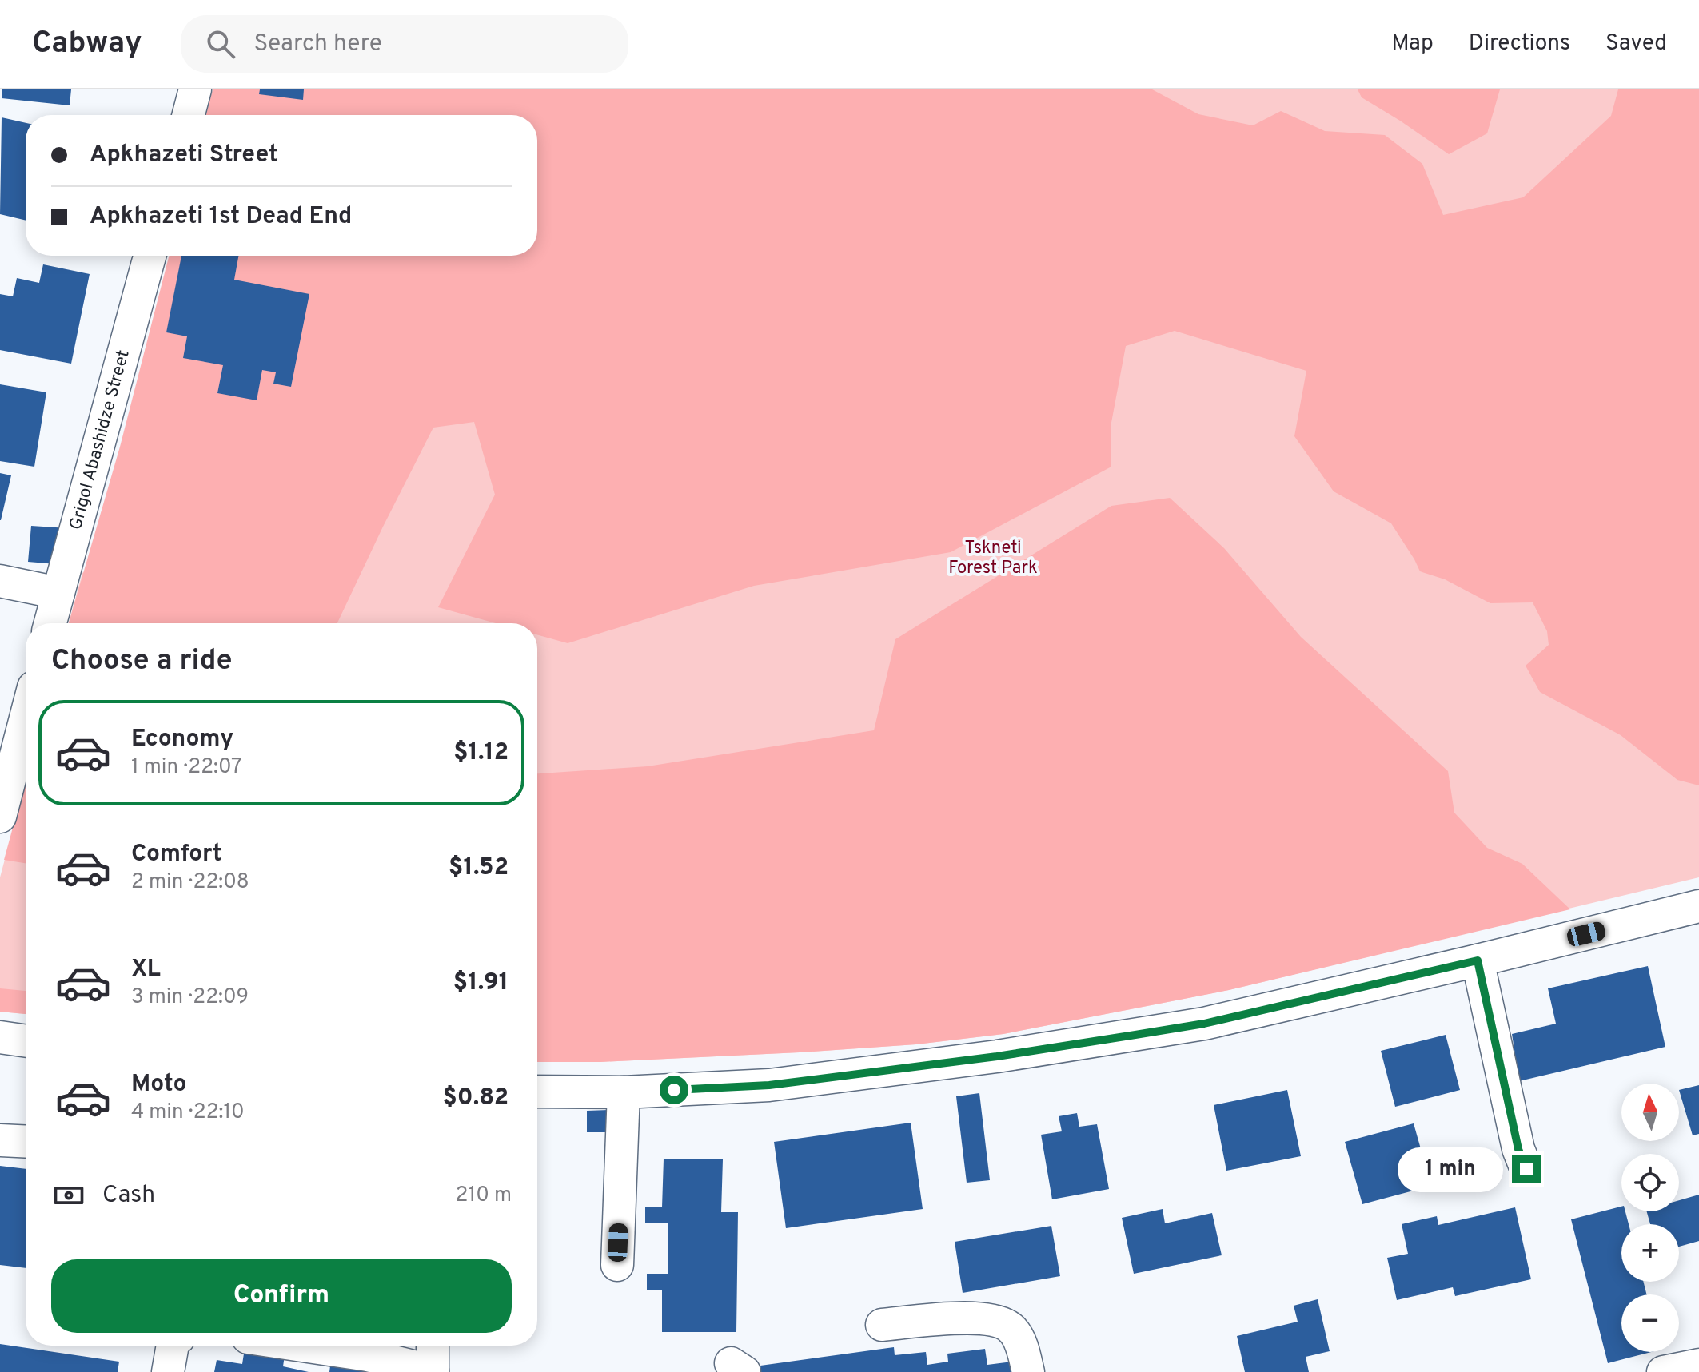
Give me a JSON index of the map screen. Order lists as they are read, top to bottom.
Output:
{
  "streets": {
    "street": ["Grigol Abashidze Street"]
  },
  "parks": ["Tskneti Forest Park"],
  "north": "top",
  "page": {
    "header": "Cabway",
    "search": "Search here",
    "nav": ["Map", "Directions", "Saved"],
    "banner": ["Apkhazeti Street", "Apkhazeti 1st Dead End"],
    "heading": "Choose a ride",
    "list": [
      {
        "name": "Economy",
        "note": "1 min · 22:07",
        "value": "$1.12"
      },
      {
        "name": "Comfort",
        "note": "2 min · 22:08",
        "value": "$1.52"
      },
      {
        "name": "XL",
        "note": "3 min · 22:09",
        "value": "$1.91"
      },
      {
        "name": "Moto",
        "note": "4 min · 22:10",
        "value": "$0.82"
      }
    ],
    "map_buttons": ["+", "−"],
    "bubble": "1 min",
    "pay": ["Cash", "210 m"],
    "buttons": "Confirm"
  }
}
